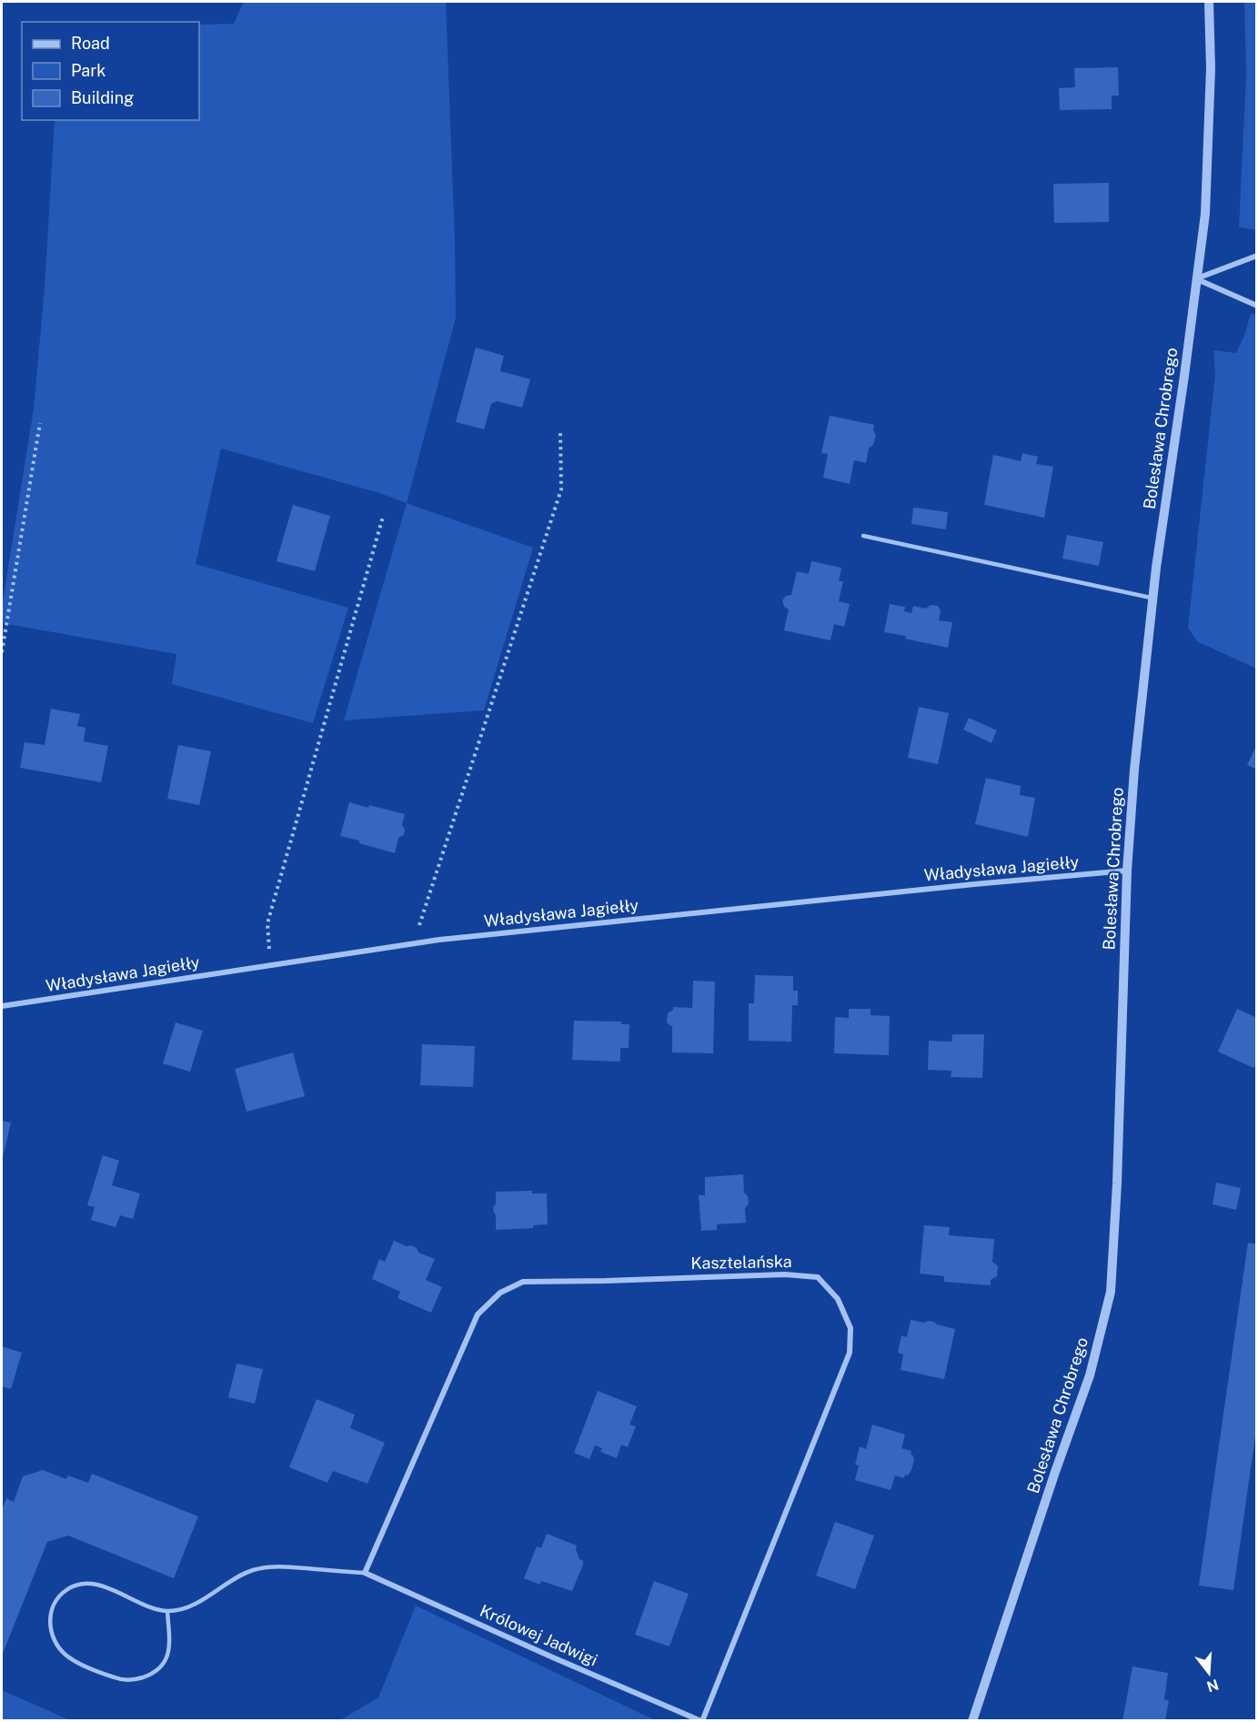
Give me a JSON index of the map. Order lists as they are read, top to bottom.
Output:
{
  "streets": {
    "street": [
      "Bolesława Chrobrego",
      "Władysława Jagiełły",
      "Kasztelańska",
      "Królowej Jadwigi"
    ]
  },
  "crossings": [
    ["Bolesława Chrobrego", "Władysława Jagiełły"],
    ["Kasztelańska", "Królowej Jadwigi"]
  ],
  "legend": ["Road", "Park", "Building"],
  "north": "bottom"
}
